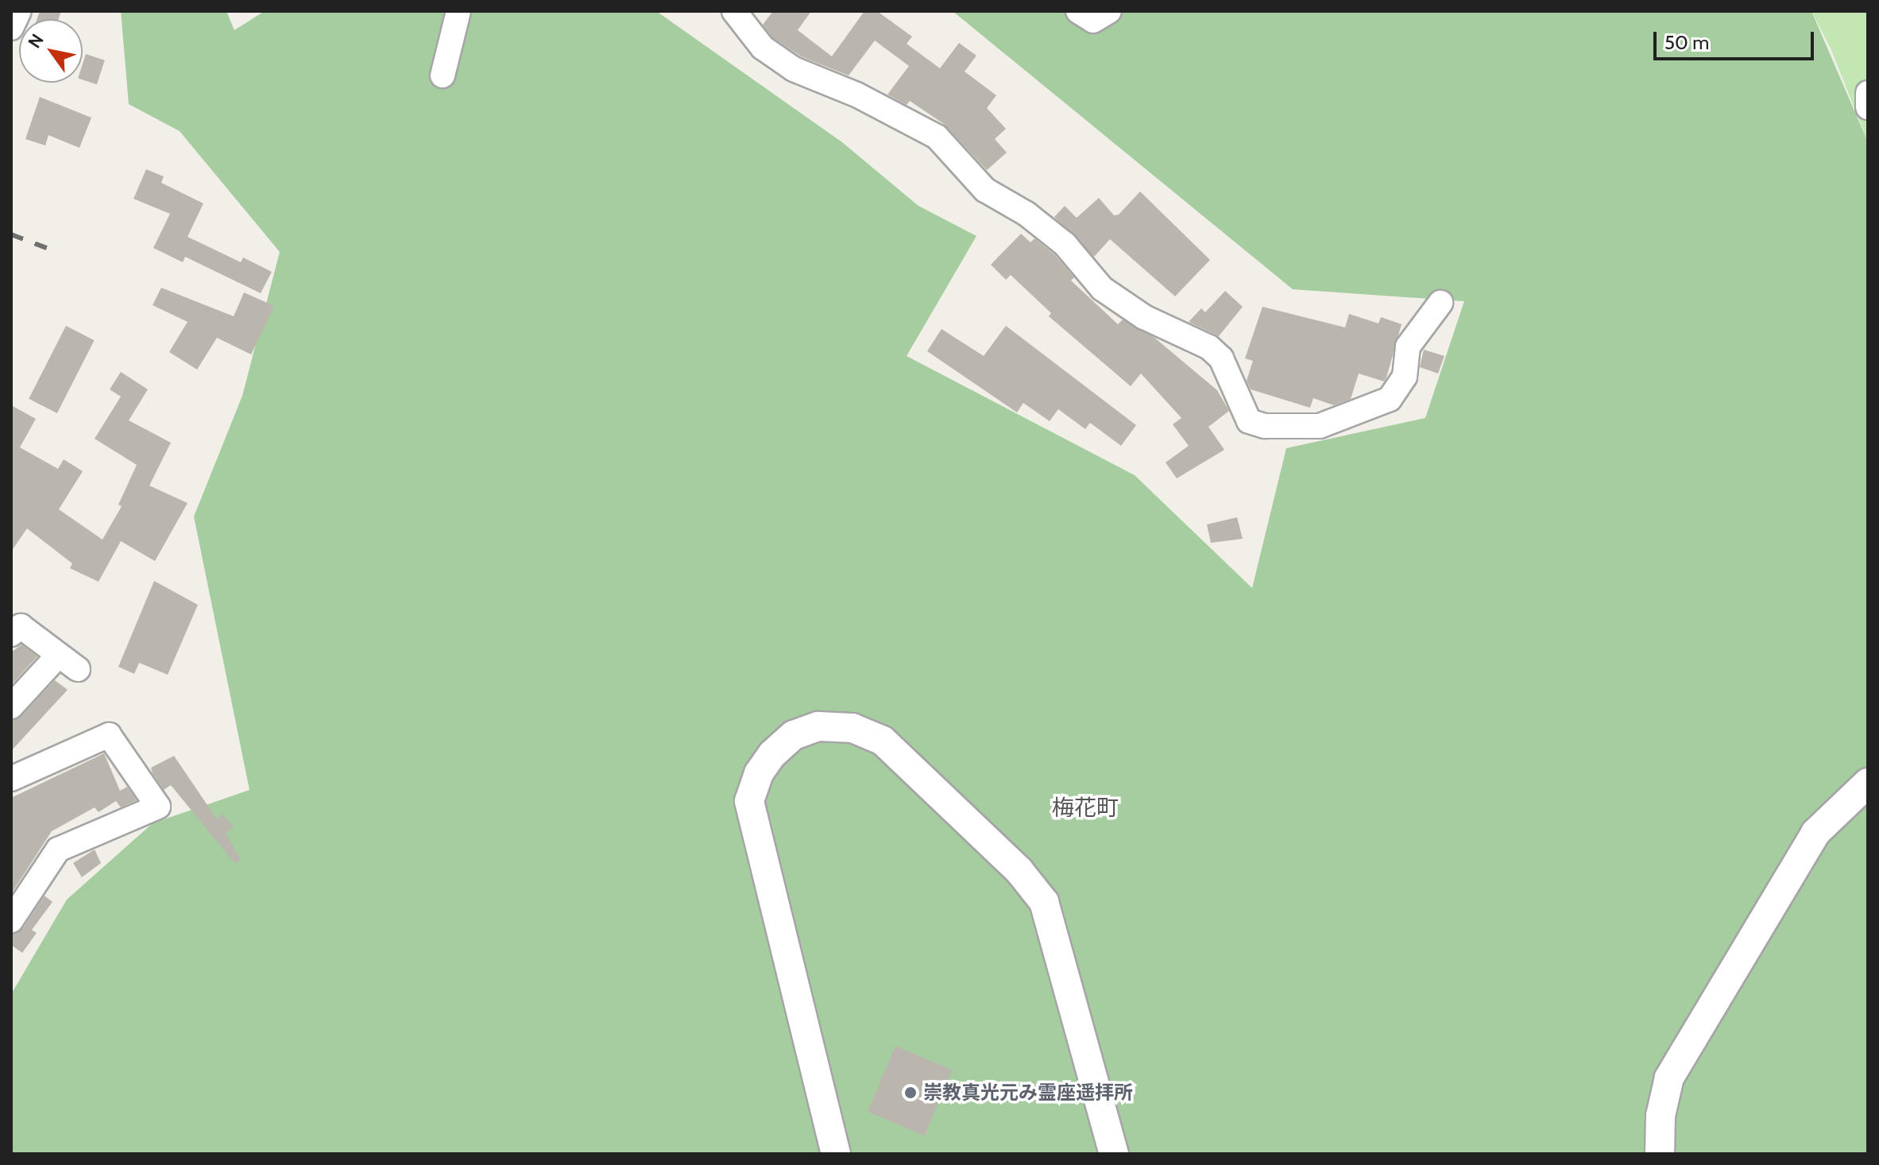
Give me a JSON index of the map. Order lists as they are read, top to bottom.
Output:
{
  "districts": ["梅花町"],
  "places": ["崇教真光元み霊座遥拝所"],
  "scale_bar": "50 m",
  "north": "top left"
}
